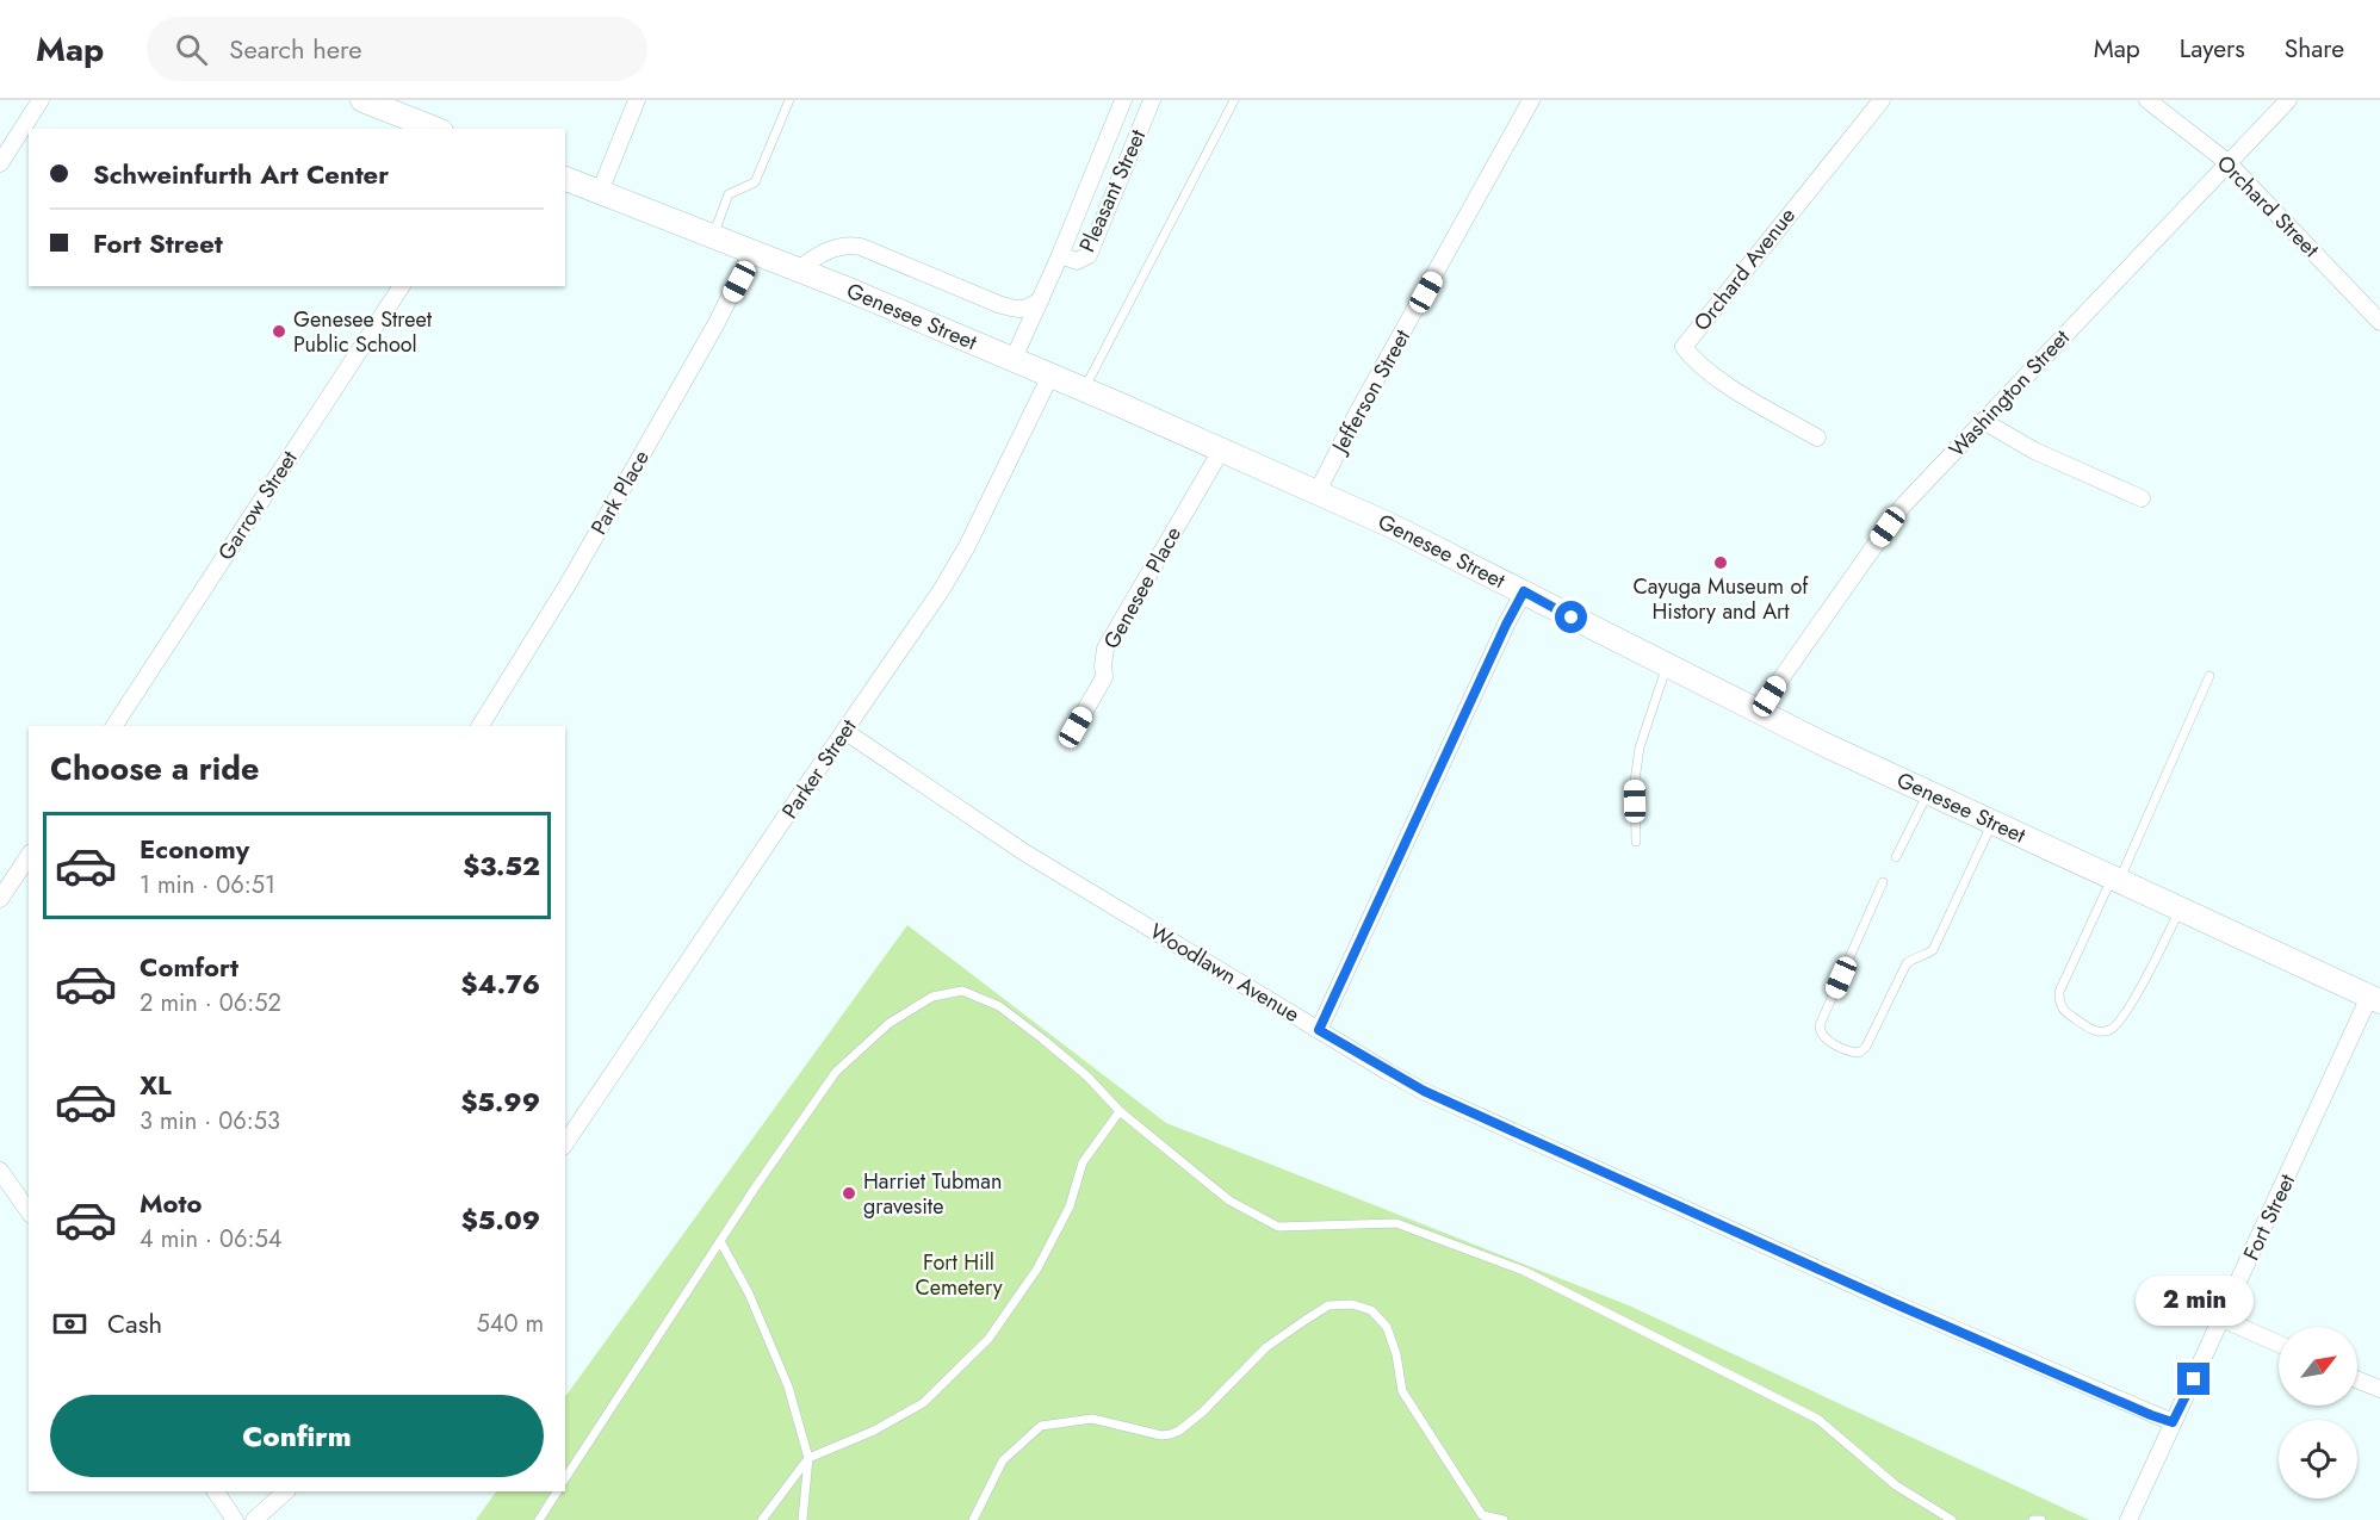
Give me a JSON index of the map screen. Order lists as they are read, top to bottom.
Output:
{
  "streets": {
    "main road": ["Genesee Street"],
    "street": [
      "Pleasant Street",
      "Orchard Street",
      "Orchard Avenue",
      "Jefferson Street",
      "Washington Street",
      "Park Place",
      "Garrow Street",
      "Genesee Place",
      "Parker Street",
      "Woodlawn Avenue",
      "Fort Street"
    ]
  },
  "crossings": [
    ["Pleasant Street", "Genesee Street"],
    ["Orchard Street", "Washington Street"],
    ["Genesee Street", "Jefferson Street"],
    ["Genesee Street", "Washington Street"],
    ["Genesee Street", "Park Place"],
    ["Genesee Street", "Genesee Place"],
    ["Genesee Street", "Parker Street"],
    ["Genesee Street", "Fort Street"],
    ["Parker Street", "Woodlawn Avenue"],
    ["Woodlawn Avenue", "Fort Street"]
  ],
  "parks": ["Fort Hill Cemetery"],
  "places": ["Genesee Street Public School", "Cayuga Museum of History and Art", "Harriet Tubman gravesite"],
  "north": "top right",
  "page": {
    "header": "Map",
    "search": "Search here",
    "nav": ["Map", "Layers", "Share"],
    "banner": ["Schweinfurth Art Center", "Fort Street"],
    "heading": "Choose a ride",
    "list": [
      {
        "name": "Economy",
        "note": "1 min · 06:51",
        "value": "$3.52"
      },
      {
        "name": "Comfort",
        "note": "2 min · 06:52",
        "value": "$4.76"
      },
      {
        "name": "XL",
        "note": "3 min · 06:53",
        "value": "$5.99"
      },
      {
        "name": "Moto",
        "note": "4 min · 06:54",
        "value": "$5.09"
      }
    ],
    "bubble": "2 min",
    "pay": ["Cash", "540 m"],
    "buttons": "Confirm"
  }
}
